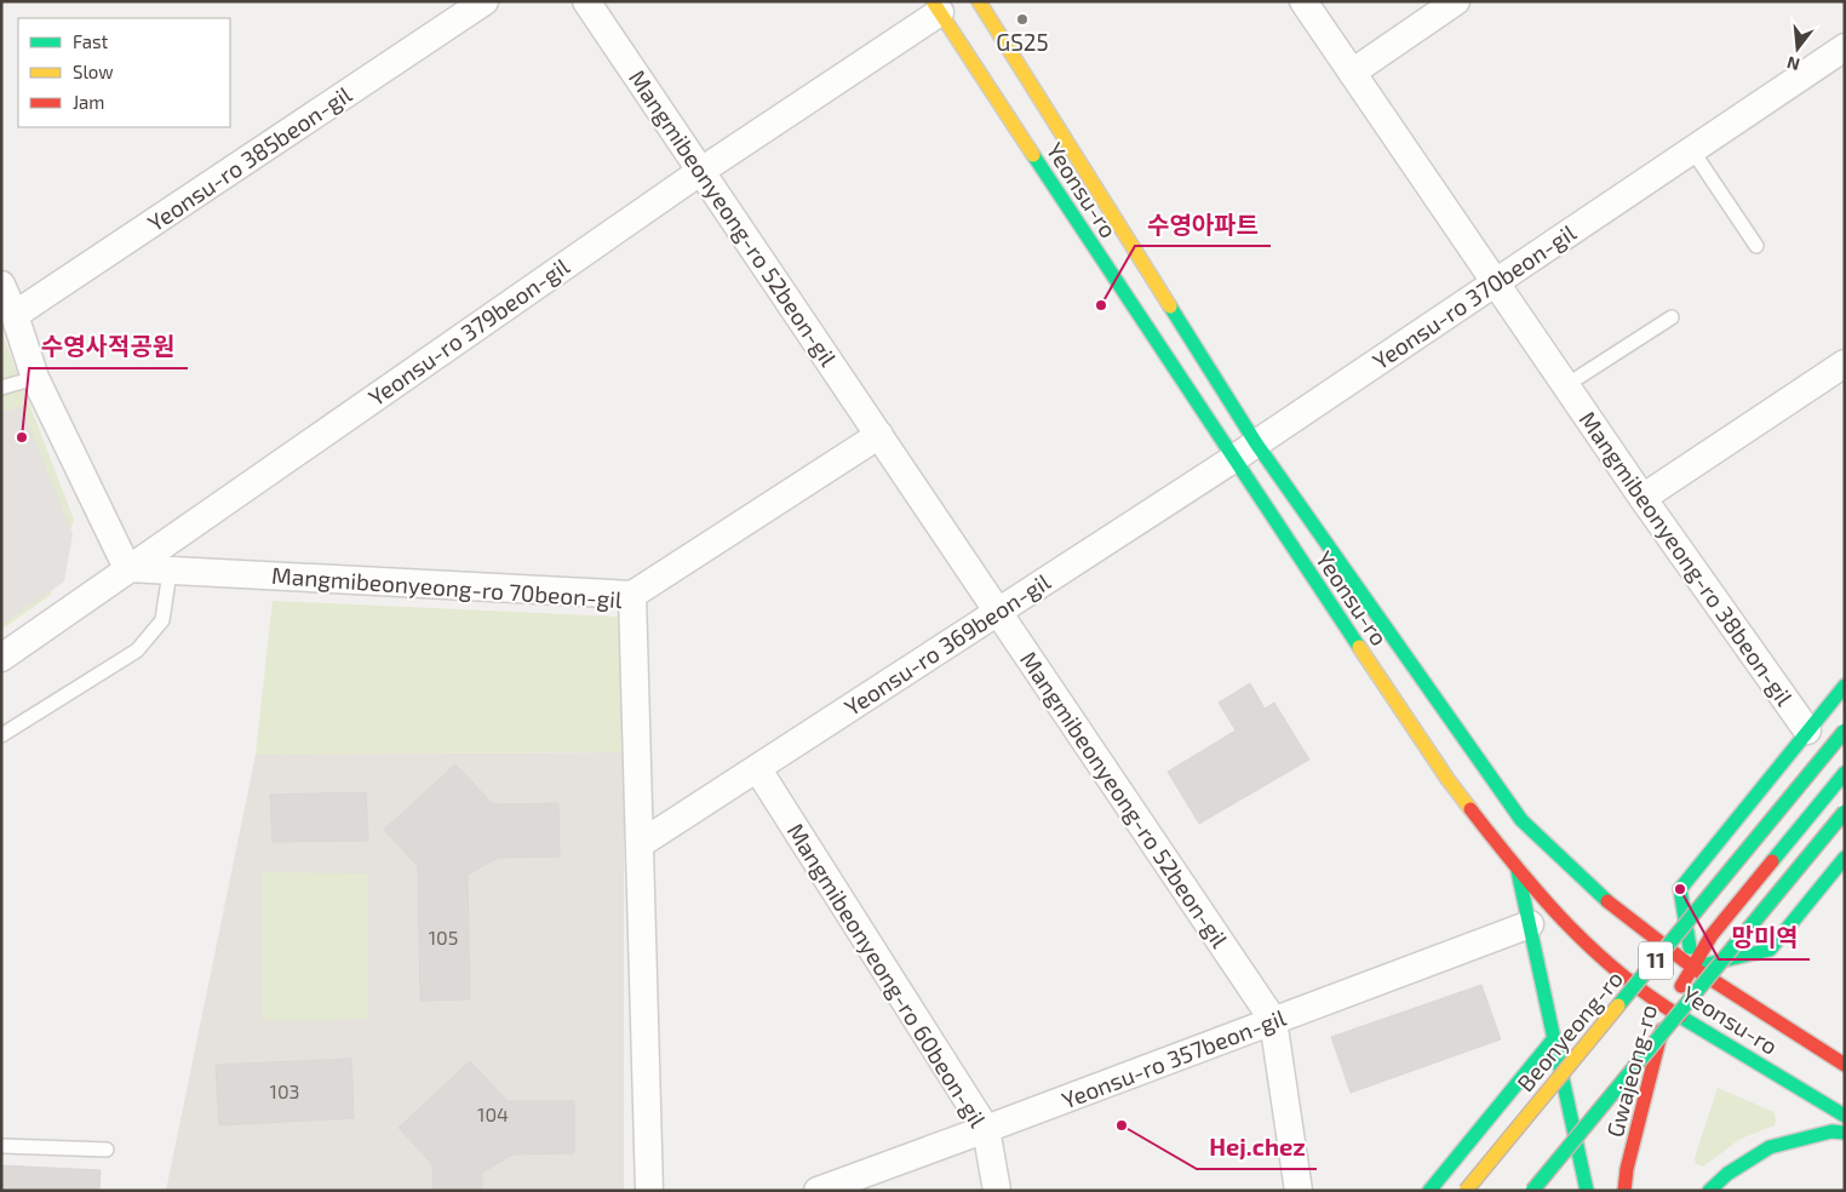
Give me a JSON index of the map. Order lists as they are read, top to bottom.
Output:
{
  "streets": {
    "main road": [
      "Yeonsu-ro",
      "11",
      "Beonyeong-ro",
      "Gwajeong-ro"
    ],
    "street": [
      "Yeonsu-ro 385beon-gil",
      "Mangmibeonyeong-ro 52beon-gil",
      "Yeonsu-ro 370beon-gil",
      "Yeonsu-ro 379beon-gil",
      "Mangmibeonyeong-ro 38beon-gil",
      "Mangmibeonyeong-ro 70beon-gil",
      "Yeonsu-ro 369beon-gil",
      "Mangmibeonyeong-ro 60beon-gil",
      "Yeonsu-ro 357beon-gil"
    ]
  },
  "crossings": [
    ["Yeonsu-ro", "Yeonsu-ro 370beon-gil"],
    ["Yeonsu-ro", "Yeonsu-ro 379beon-gil"],
    ["Yeonsu-ro", "Yeonsu-ro 369beon-gil"],
    ["Yeonsu-ro", "Gwajeong-ro"],
    ["Mangmibeonyeong-ro 52beon-gil", "Yeonsu-ro 379beon-gil"],
    ["Mangmibeonyeong-ro 52beon-gil", "Yeonsu-ro 369beon-gil"],
    ["Mangmibeonyeong-ro 52beon-gil", "Yeonsu-ro 357beon-gil"],
    ["Yeonsu-ro 370beon-gil", "Mangmibeonyeong-ro 38beon-gil"],
    ["Yeonsu-ro 370beon-gil", "Yeonsu-ro 369beon-gil"],
    ["Yeonsu-ro 379beon-gil", "Mangmibeonyeong-ro 70beon-gil"],
    ["Mangmibeonyeong-ro 70beon-gil", "Yeonsu-ro 369beon-gil"],
    ["Yeonsu-ro 369beon-gil", "Mangmibeonyeong-ro 60beon-gil"],
    ["Mangmibeonyeong-ro 60beon-gil", "Yeonsu-ro 357beon-gil"]
  ],
  "places": [
    "GS25",
    "수영아파트",
    "수영사적공원",
    "망미역",
    "Hej.chez"
  ],
  "house_numbers": ["105", "103", "104"],
  "legend": ["Fast", "Slow", "Jam"],
  "north": "bottom"
}
